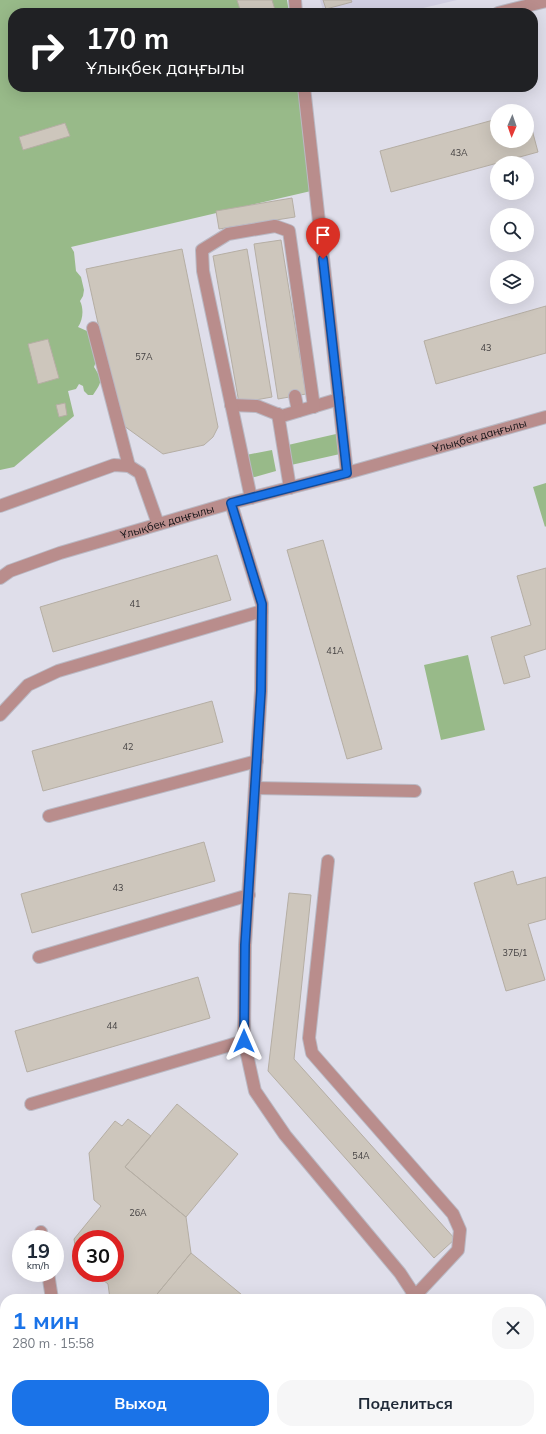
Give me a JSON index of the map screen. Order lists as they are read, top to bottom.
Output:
{
  "streets": {
    "street": ["Ұлықбек даңғылы"]
  },
  "house_numbers": [
    "43А",
    "43",
    "57А",
    "41",
    "41А",
    "42",
    "43",
    "37Б/1",
    "44",
    "54А",
    "26А"
  ],
  "north": "bottom",
  "page": {
    "turn": ["170 m", "Ұлықбек даңғылы"],
    "speed": "19 km/h",
    "limit": "30",
    "heading": ["1 мин", "280 m · 15:58"],
    "buttons": ["Выход", "Поделиться"]
  }
}
